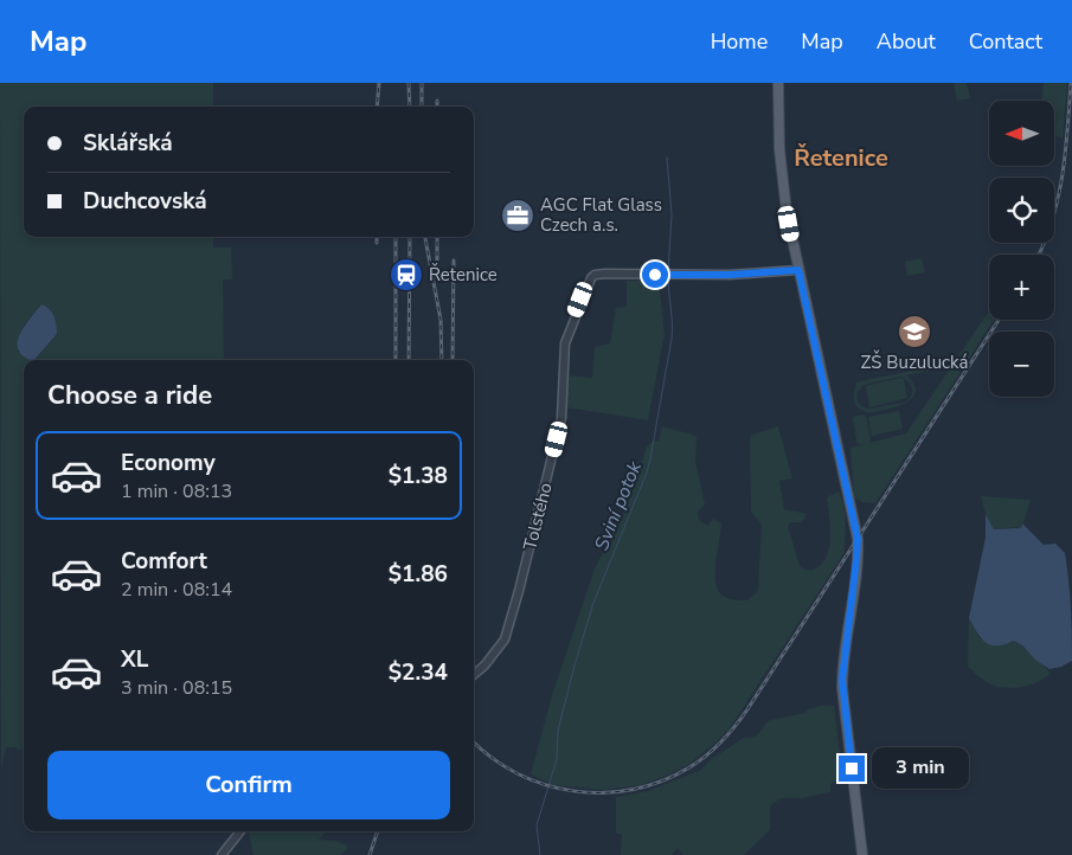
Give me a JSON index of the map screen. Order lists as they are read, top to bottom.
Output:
{
  "streets": {
    "street": ["Tolstého"]
  },
  "districts": ["Řetenice"],
  "water": ["Sviní potok"],
  "places": {
    "office": ["AGC Flat Glass Czech a.s."],
    "station": ["Řetenice"],
    "school or university": ["ZŠ Buzulucká"]
  },
  "north": "left",
  "page": {
    "header": "Map",
    "nav": [
      "Home",
      "Map",
      "About",
      "Contact"
    ],
    "map_buttons": ["+", "−"],
    "banner": ["Sklářská", "Duchcovská"],
    "heading": "Choose a ride",
    "list": [
      {
        "name": "Economy",
        "note": "1 min · 08:13",
        "value": "$1.38"
      },
      {
        "name": "Comfort",
        "note": "2 min · 08:14",
        "value": "$1.86"
      },
      {
        "name": "XL",
        "note": "3 min · 08:15",
        "value": "$2.34"
      }
    ],
    "buttons": "Confirm",
    "bubble": "3 min"
  }
}
